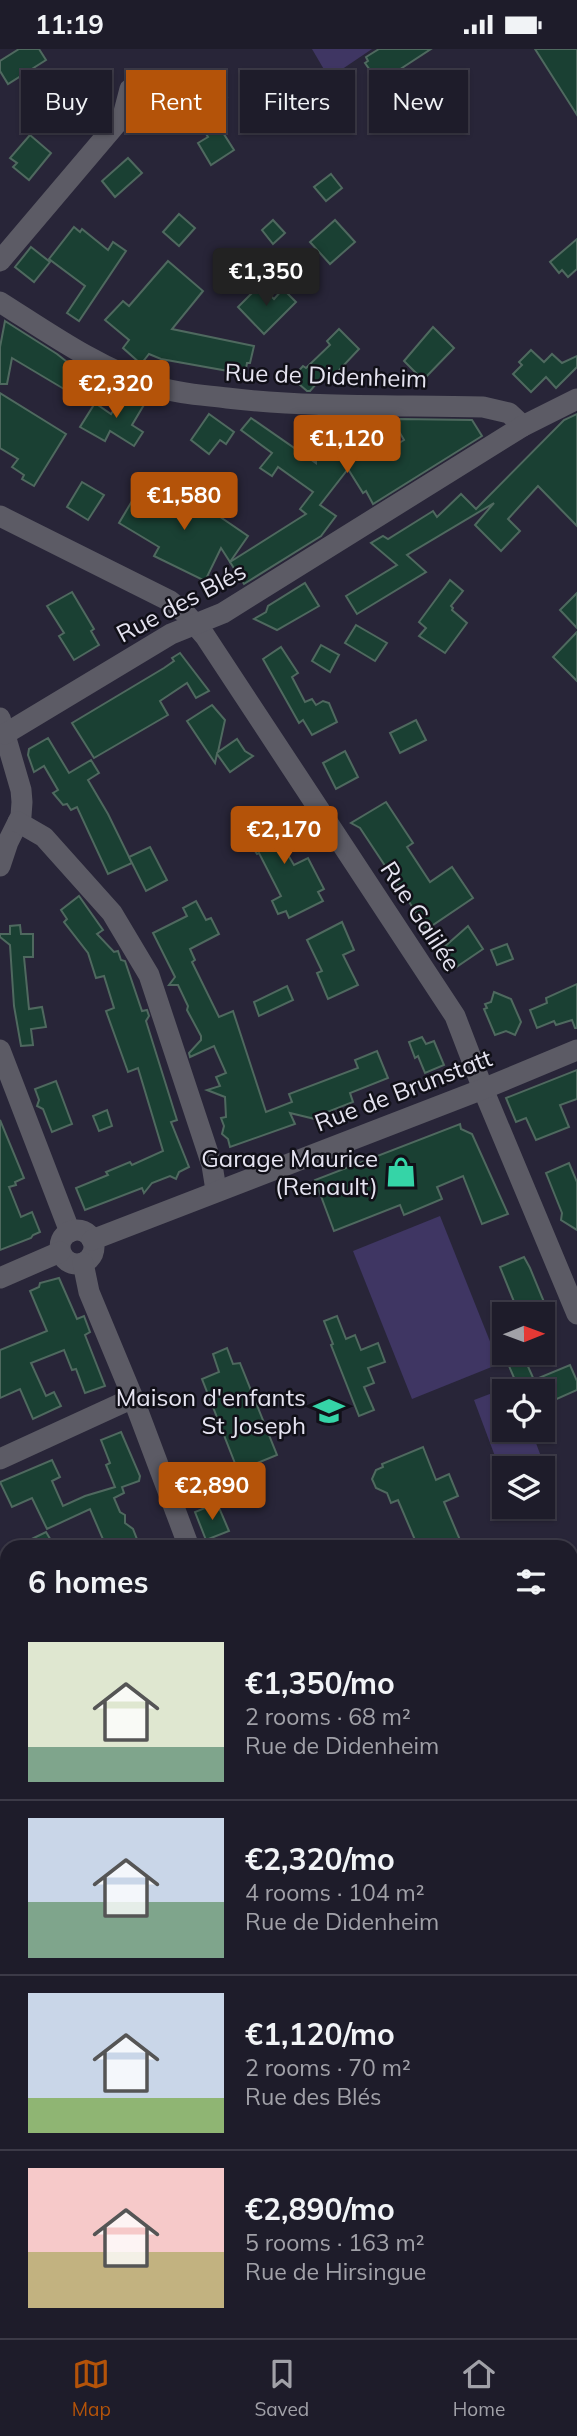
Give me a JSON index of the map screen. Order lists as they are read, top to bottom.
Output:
{
  "streets": {
    "street": [
      "Rue de Didenheim",
      "Rue des Blés",
      "Rue Galilée",
      "Rue de Brunstatt"
    ]
  },
  "crossings": [
    ["Rue de Didenheim", "Rue des Blés"],
    ["Rue des Blés", "Rue Galilée"],
    ["Rue Galilée", "Rue de Brunstatt"]
  ],
  "places": {
    "shop": ["Garage Maurice (Renault)"],
    "school or university": ["Maison d'enfants St Joseph"]
  },
  "north": "right",
  "page": {
    "status": "11:19",
    "chip": [
      "Buy",
      "Rent",
      "Filters",
      "New"
    ],
    "price": [
      "€1,350",
      "€2,320",
      "€1,120",
      "€1,580",
      "€2,170",
      "€2,890"
    ],
    "heading": "6 homes",
    "list": [
      {
        "name": "€1,350/mo",
        "note": "2 rooms · 68 m² · Rue de Didenheim"
      },
      {
        "name": "€2,320/mo",
        "note": "4 rooms · 104 m² · Rue de Didenheim"
      },
      {
        "name": "€1,120/mo",
        "note": "2 rooms · 70 m² · Rue des Blés"
      },
      {
        "name": "€2,890/mo",
        "note": "5 rooms · 163 m² · Rue de Hirsingue"
      }
    ],
    "tabs": ["Map", "Saved", "Home"]
  }
}
